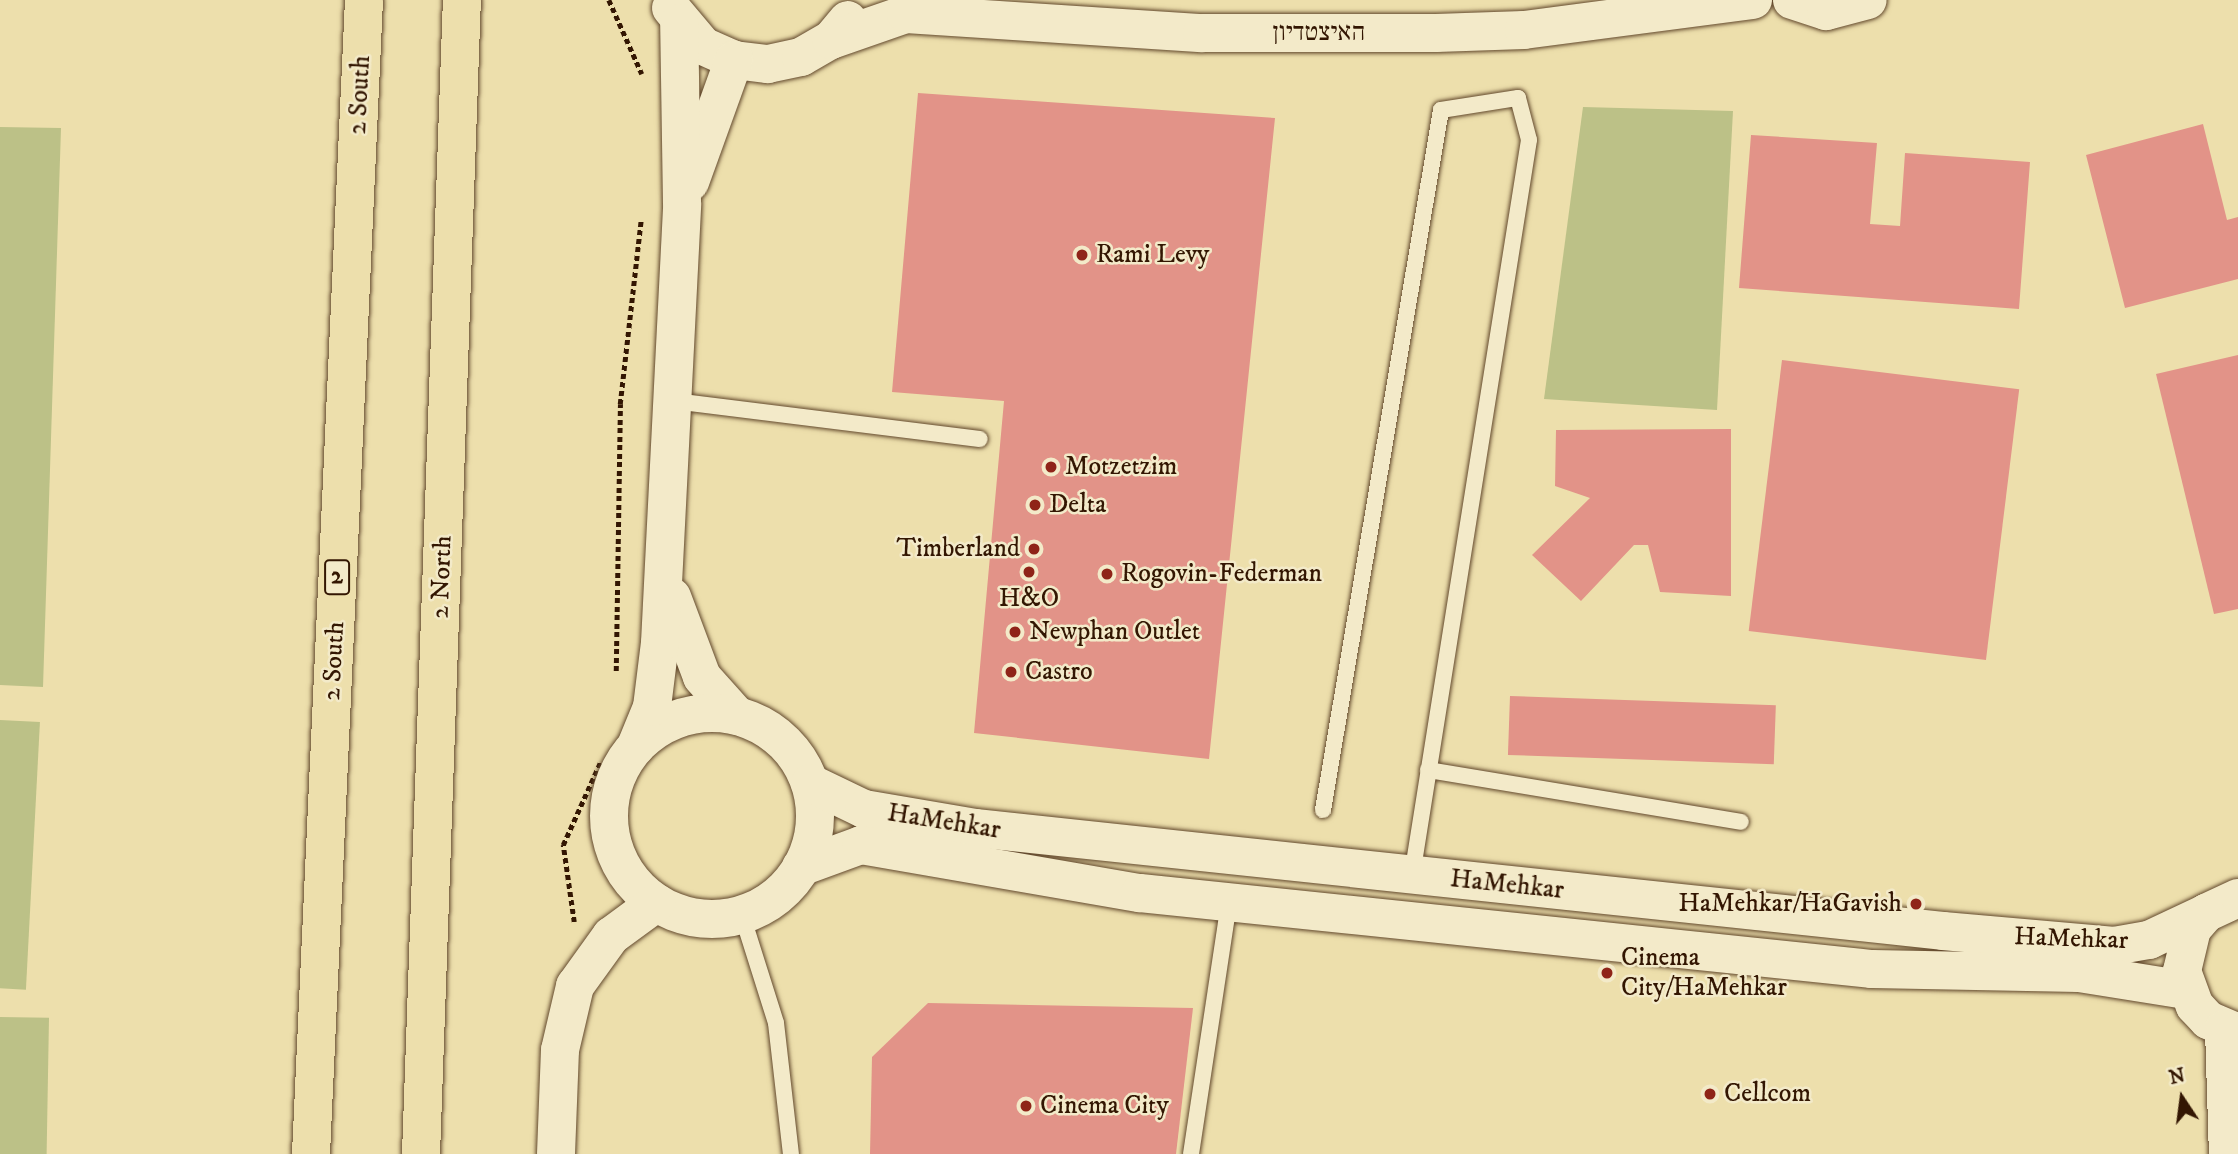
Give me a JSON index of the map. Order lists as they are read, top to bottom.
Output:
{
  "streets": {
    "highway": ["2 South", "2", "2 North"],
    "street": ["האיצטדיון", "HaMehkar"]
  },
  "places": [
    "Rami Levy",
    "Motzetzim",
    "Delta",
    "Timberland",
    "H&O",
    "Rogovin-Federman",
    "Newphan Outlet",
    "Castro",
    "HaMehkar/HaGavish",
    "Cinema City/HaMehkar",
    "Cellcom",
    "Cinema City"
  ],
  "north": "top"
}
